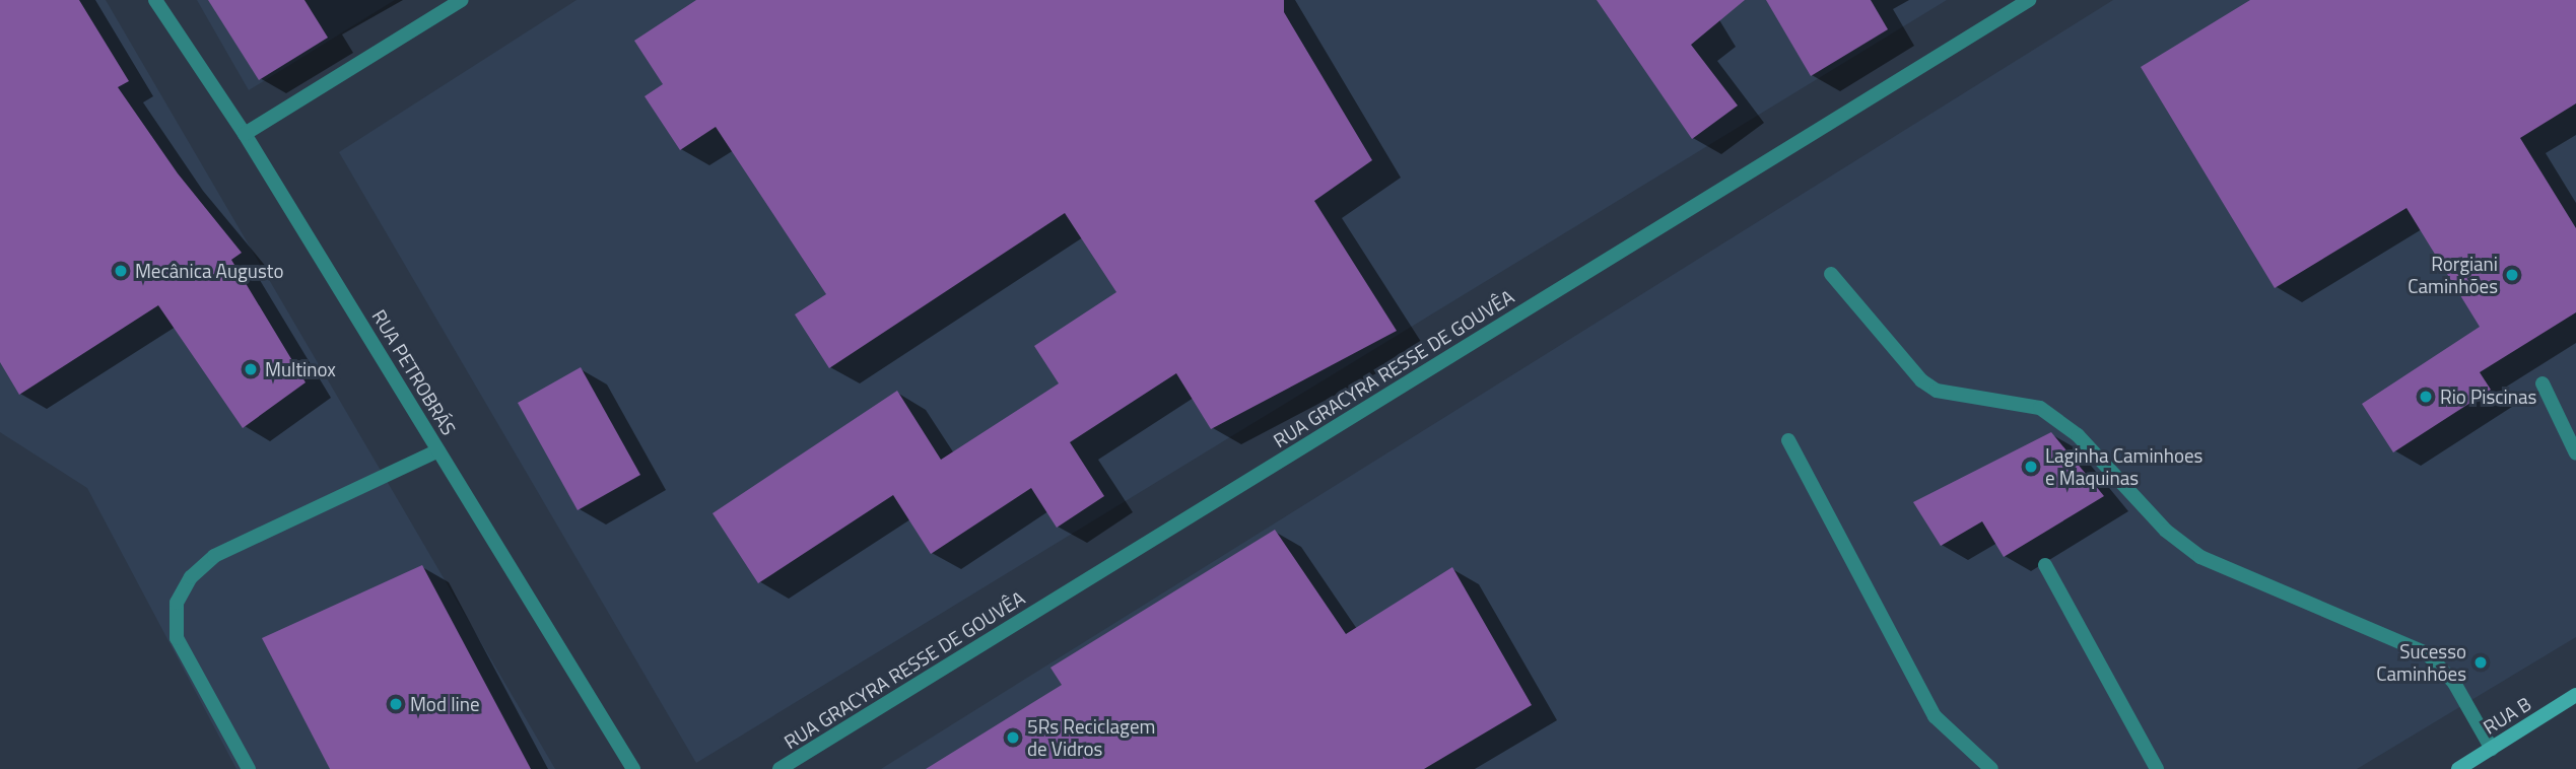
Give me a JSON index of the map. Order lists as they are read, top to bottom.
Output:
{
  "streets": {
    "street": ["RUA GRACYRA RESSE DE GOUVÊA", "RUA PETROBRÁS", "RUA B"]
  },
  "places": [
    "Mecânica Augusto",
    "Rorgiani Caminhões",
    "Multinox",
    "Rio Piscinas",
    "Laginha Caminhoes e Maquinas",
    "Sucesso Caminhões",
    "Mod line",
    "5Rs Reciclagem de Vidros"
  ]
}
